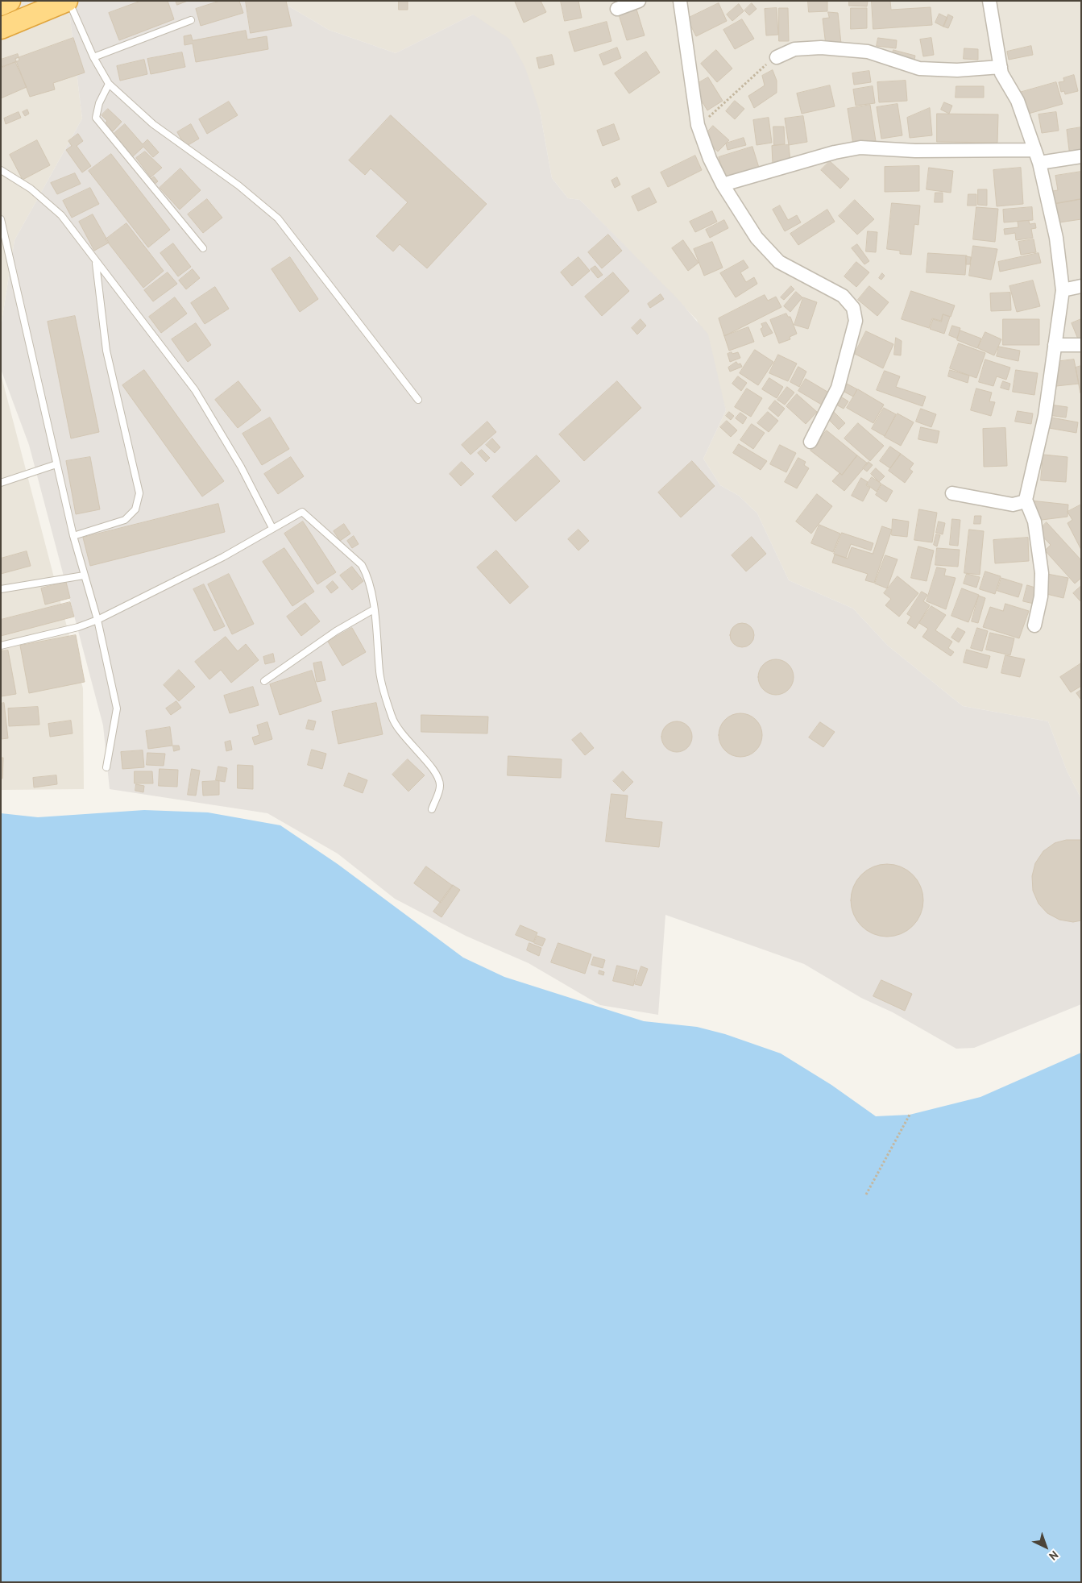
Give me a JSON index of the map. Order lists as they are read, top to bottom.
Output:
{
  "north": "bottom right"
}
